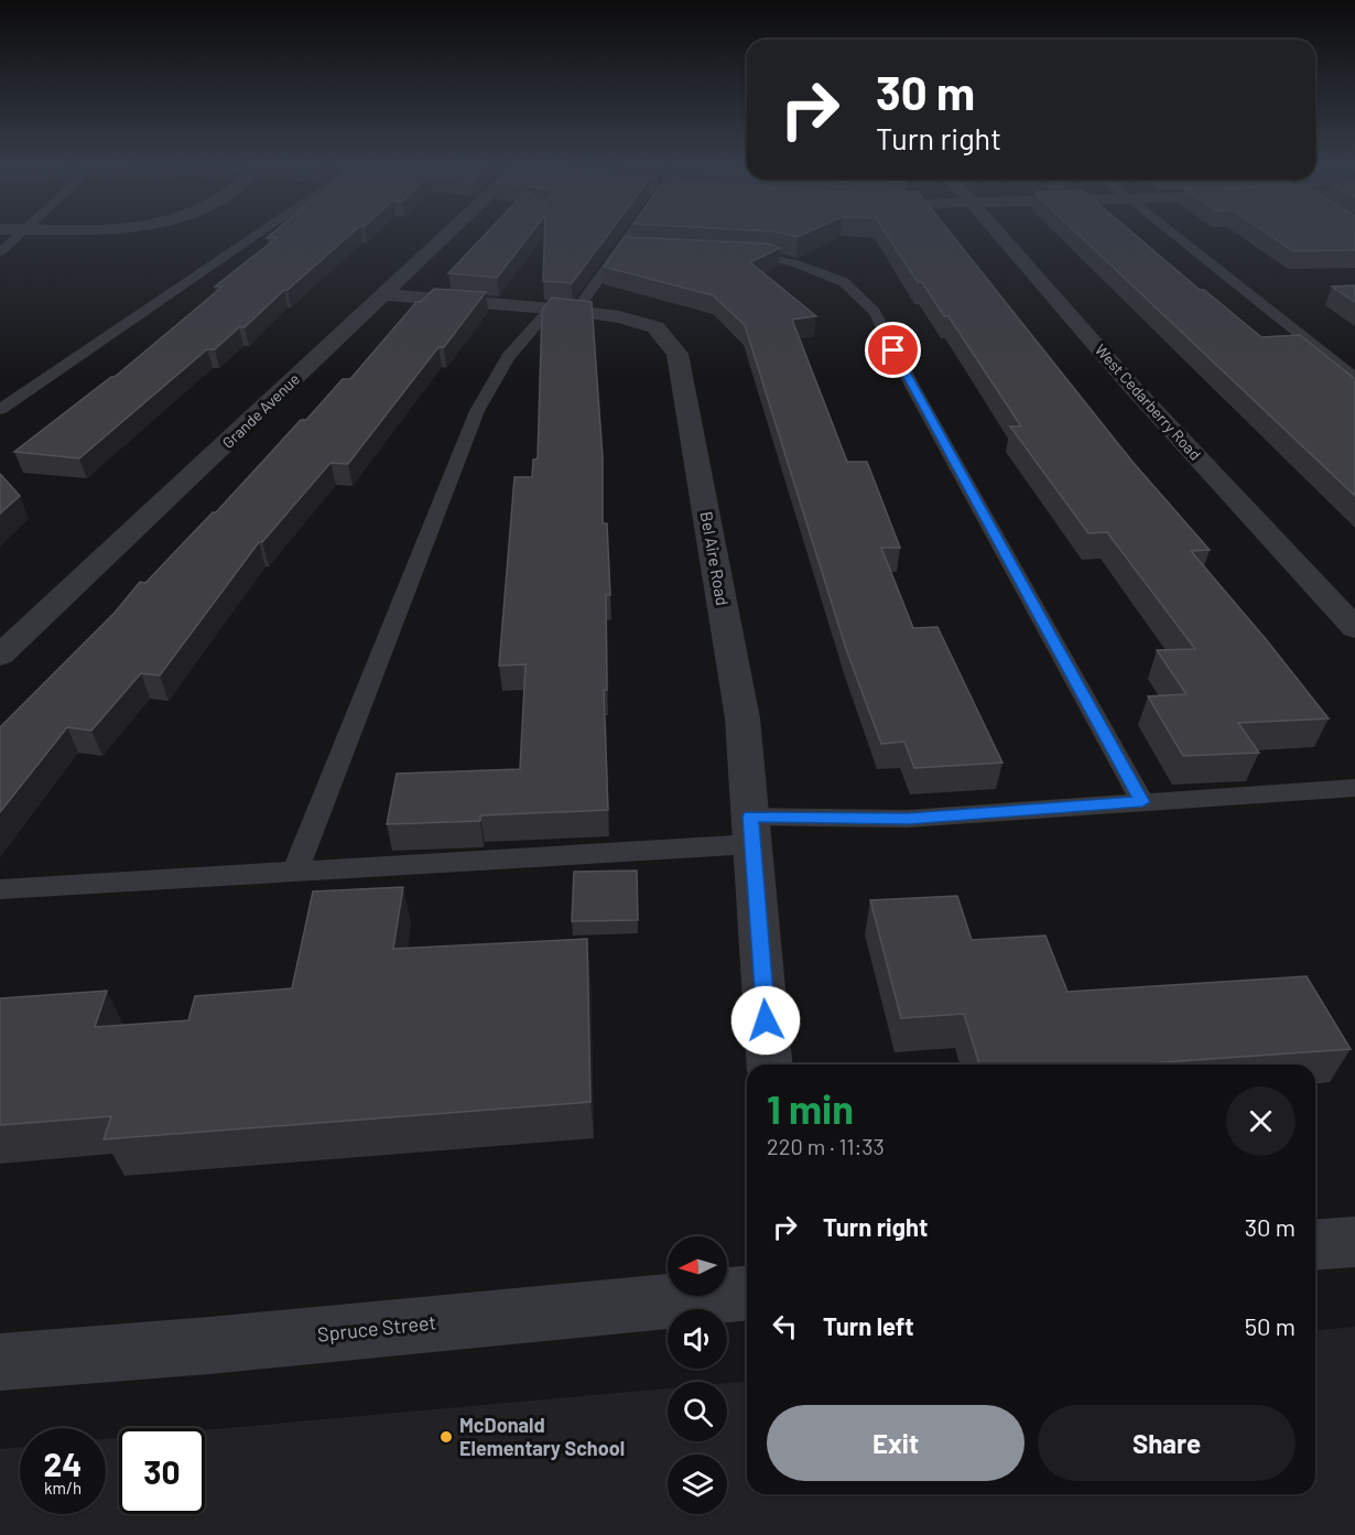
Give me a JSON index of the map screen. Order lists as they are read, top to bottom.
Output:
{
  "streets": {
    "street": [
      "West Cedarberry Road",
      "Grande Avenue",
      "Bel Aire Road",
      "Spruce Street"
    ]
  },
  "crossings": [
    ["Grande Avenue", "Bel Aire Road"]
  ],
  "places": ["McDonald Elementary School"],
  "north": "left",
  "page": {
    "turn": ["30 m", "Turn right"],
    "heading": ["1 min", "220 m · 11:33"],
    "list": [
      {
        "name": "Turn right",
        "value": "30 m"
      },
      {
        "name": "Turn left",
        "value": "50 m"
      }
    ],
    "buttons": ["Exit", "Share"],
    "speed": "24 km/h",
    "limit": "30"
  }
}
